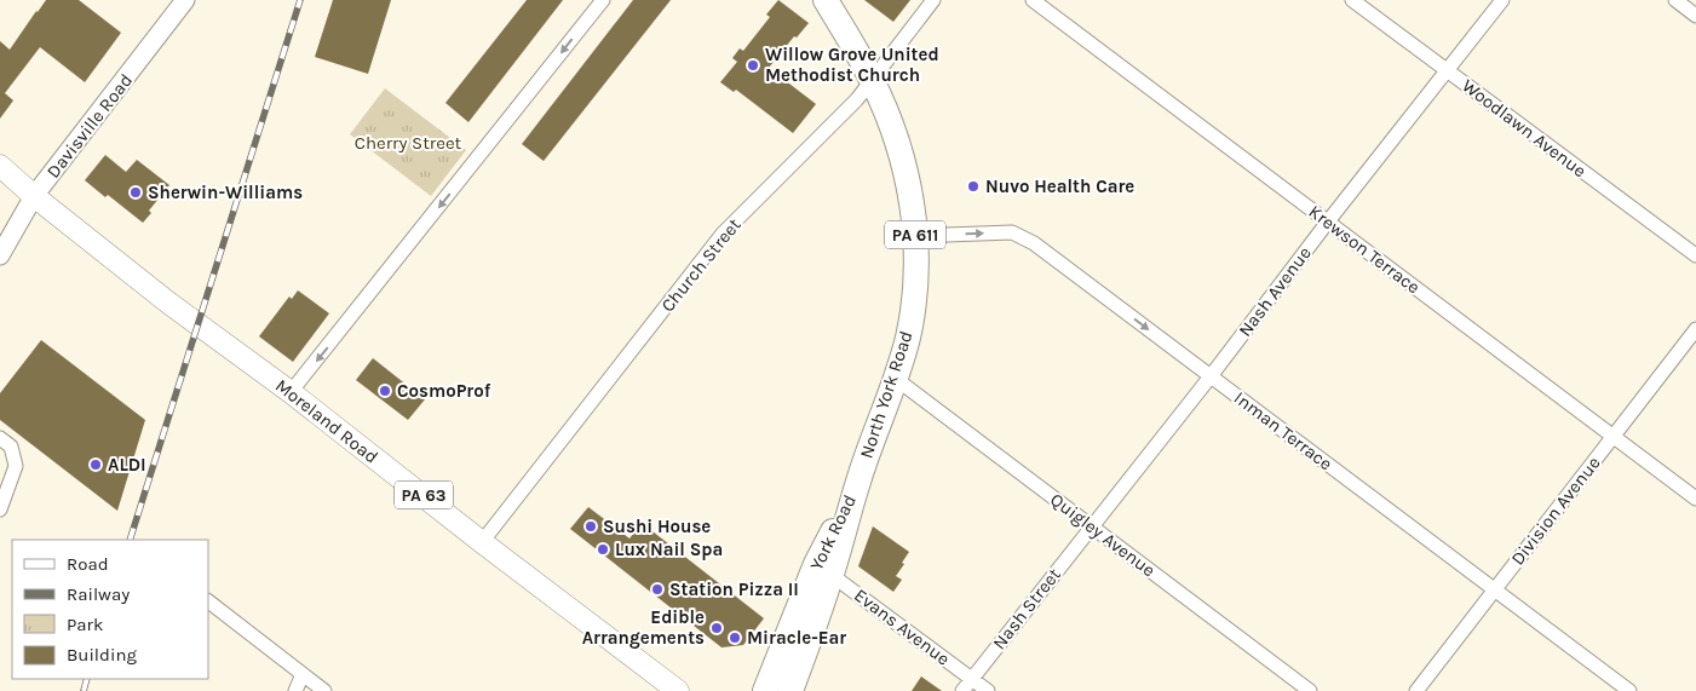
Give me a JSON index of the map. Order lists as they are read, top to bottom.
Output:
{
  "streets": {
    "highway": ["PA 611", "North York Road", "York Road"],
    "main road": ["Moreland Road", "PA 63"],
    "street": [
      "Davisville Road",
      "Woodlawn Avenue",
      "Krewson Terrace",
      "Church Street",
      "Nash Avenue",
      "Inman Terrace",
      "Division Avenue",
      "Quigley Avenue",
      "Nash Street",
      "Evans Avenue"
    ]
  },
  "crossings": [
    ["Davisville Road", "Moreland Road"],
    ["Davisville Road", "PA 63"],
    ["Woodlawn Avenue", "Nash Avenue"],
    ["Krewson Terrace", "Nash Avenue"],
    ["Krewson Terrace", "Division Avenue"],
    ["Church Street", "North York Road"],
    ["Church Street", "Moreland Road"],
    ["Nash Avenue", "Inman Terrace"],
    ["Nash Avenue", "Quigley Avenue"],
    ["Nash Avenue", "Nash Street"],
    ["North York Road", "Inman Terrace"],
    ["North York Road", "York Road"],
    ["North York Road", "Quigley Avenue"],
    ["Moreland Road", "PA 63"],
    ["Inman Terrace", "Division Avenue"],
    ["York Road", "Evans Avenue"],
    ["Quigley Avenue", "Nash Street"],
    ["Nash Street", "Evans Avenue"]
  ],
  "one_way": ["Inman Terrace"],
  "parks": ["Cherry Street"],
  "places": [
    "Willow Grove United Methodist Church",
    "Nuvo Health Care",
    "Sherwin-Williams",
    "CosmoProf",
    "ALDI",
    "Sushi House",
    "Lux Nail Spa",
    "Station Pizza II",
    "Edible Arrangements",
    "Miracle-Ear"
  ],
  "legend": [
    "Road",
    "Railway",
    "Park",
    "Building"
  ]
}
